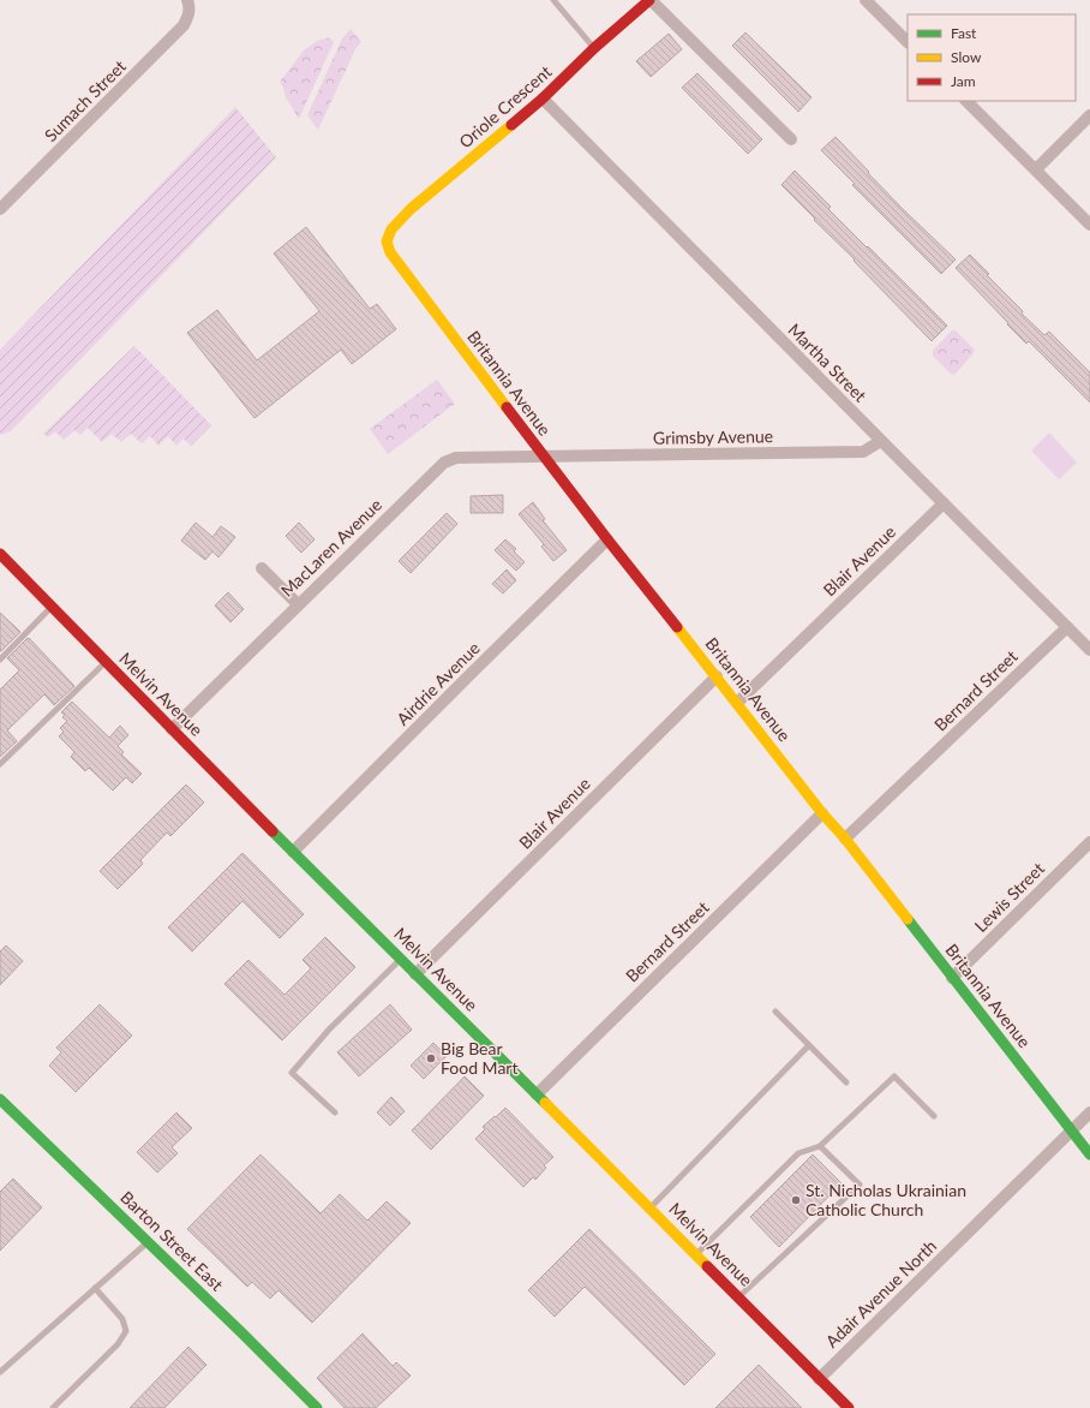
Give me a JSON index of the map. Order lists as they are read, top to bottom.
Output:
{
  "streets": {
    "street": [
      "Sumach Street",
      "Oriole Crescent",
      "Martha Street",
      "Britannia Avenue",
      "Grimsby Avenue",
      "MacLaren Avenue",
      "Blair Avenue",
      "Airdrie Avenue",
      "Bernard Street",
      "Melvin Avenue",
      "Lewis Street",
      "Barton Street East",
      "Adair Avenue North"
    ]
  },
  "crossings": [
    ["Oriole Crescent", "Martha Street"],
    ["Oriole Crescent", "Britannia Avenue"],
    ["Martha Street", "Grimsby Avenue"],
    ["Martha Street", "Blair Avenue"],
    ["Martha Street", "Bernard Street"],
    ["Britannia Avenue", "Grimsby Avenue"],
    ["Britannia Avenue", "MacLaren Avenue"],
    ["Britannia Avenue", "Blair Avenue"],
    ["Britannia Avenue", "Airdrie Avenue"],
    ["Britannia Avenue", "Bernard Street"],
    ["Britannia Avenue", "Lewis Street"],
    ["Britannia Avenue", "Adair Avenue North"],
    ["Grimsby Avenue", "MacLaren Avenue"],
    ["MacLaren Avenue", "Melvin Avenue"],
    ["Blair Avenue", "Melvin Avenue"],
    ["Airdrie Avenue", "Melvin Avenue"],
    ["Bernard Street", "Melvin Avenue"],
    ["Melvin Avenue", "Adair Avenue North"]
  ],
  "places": ["Big Bear Food Mart", "St. Nicholas Ukrainian Catholic Church"],
  "legend": ["Fast", "Slow", "Jam"]
}
